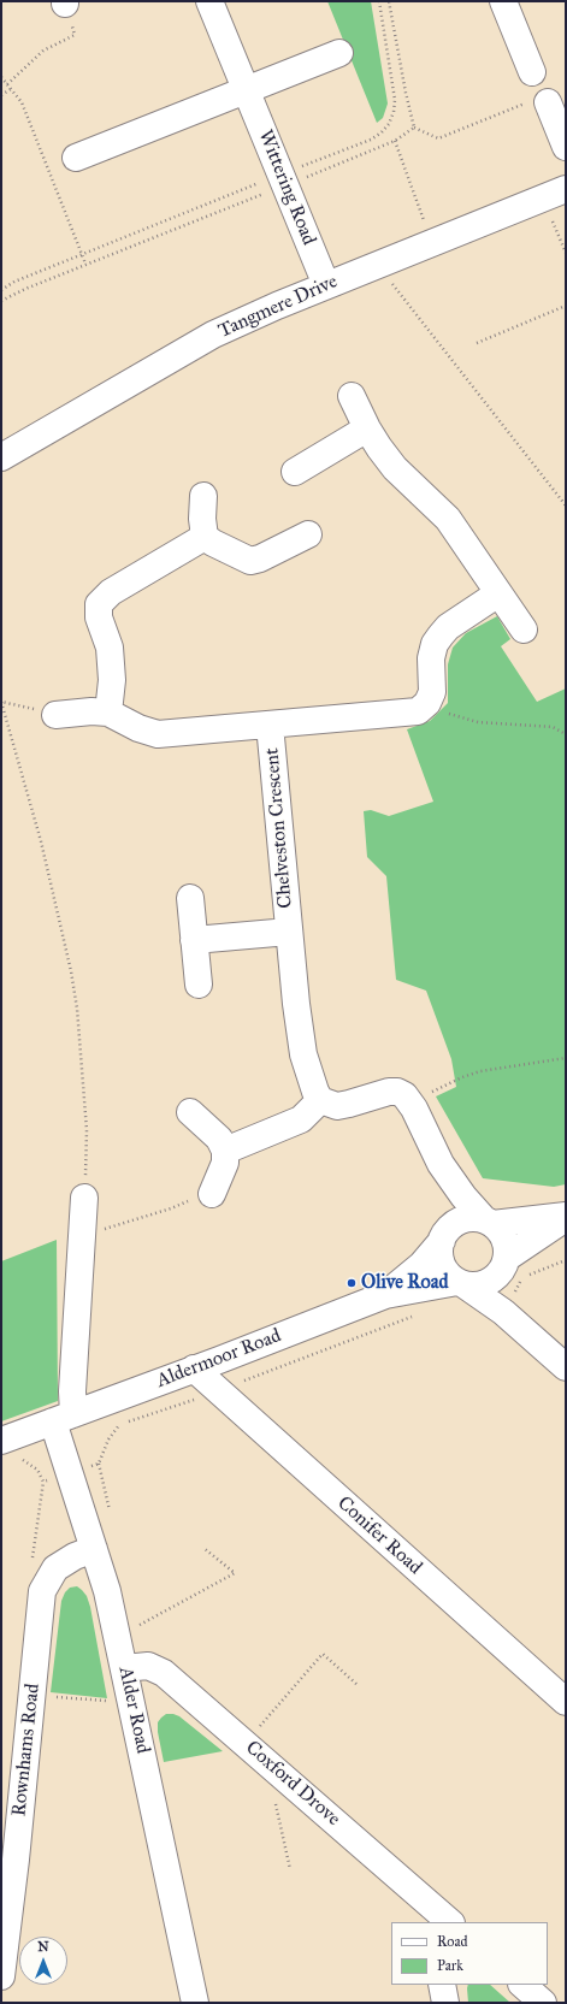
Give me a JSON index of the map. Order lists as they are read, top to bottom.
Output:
{
  "streets": {
    "street": [
      "Wittering Road",
      "Tangmere Drive",
      "Chelveston Crescent",
      "Aldermoor Road",
      "Conifer Road",
      "Alder Road",
      "Rownhams Road",
      "Coxford Drove"
    ]
  },
  "crossings": [
    ["Wittering Road", "Tangmere Drive"],
    ["Aldermoor Road", "Conifer Road"],
    ["Aldermoor Road", "Alder Road"],
    ["Alder Road", "Rownhams Road"],
    ["Alder Road", "Coxford Drove"]
  ],
  "places": ["Olive Road"],
  "legend": ["Road", "Park"],
  "north": "top"
}
